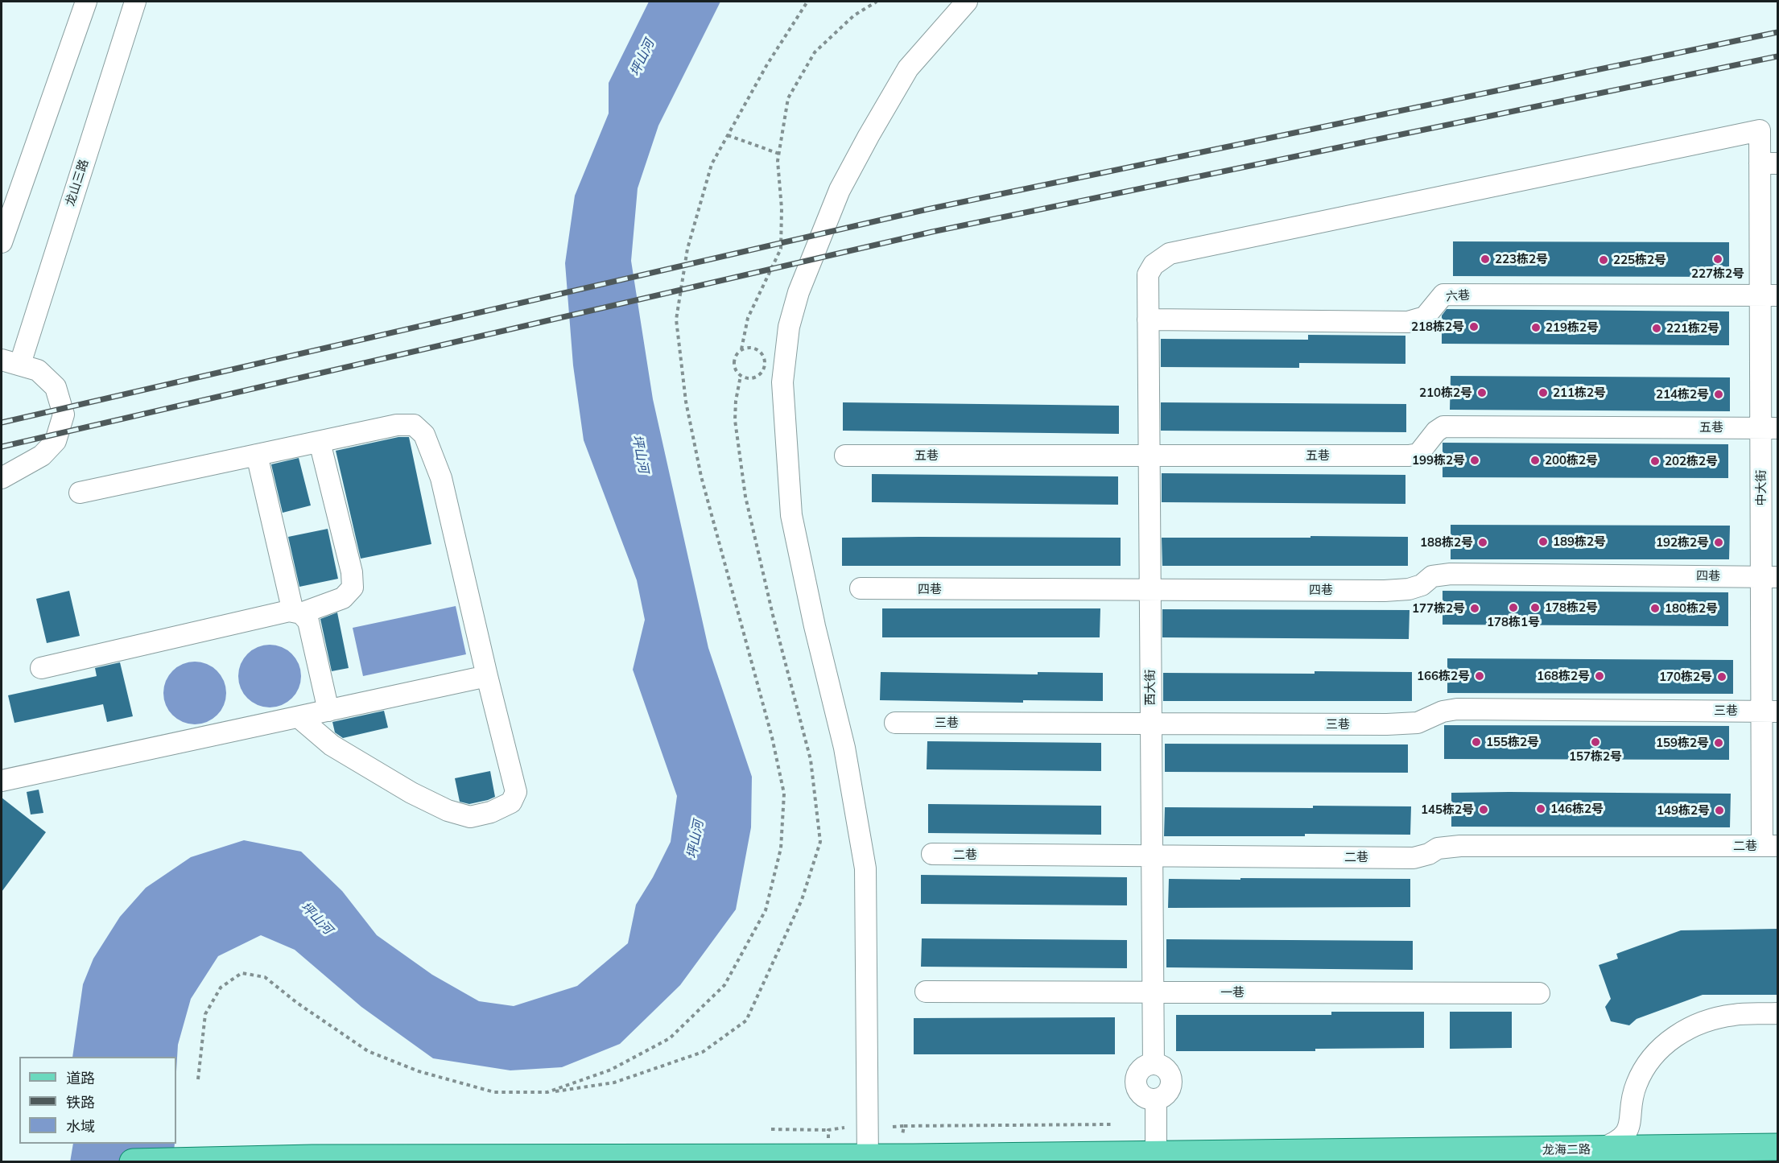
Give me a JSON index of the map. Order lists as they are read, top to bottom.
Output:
{
  "streets": {
    "main road": ["龙海二路"],
    "street": [
      "龙山三路",
      "六巷",
      "五巷",
      "中大街",
      "四巷",
      "西大街",
      "三巷",
      "二巷",
      "一巷"
    ]
  },
  "crossings": [
    ["六巷", "中大街"],
    ["六巷", "西大街"],
    ["五巷", "中大街"],
    ["五巷", "西大街"],
    ["中大街", "四巷"],
    ["中大街", "西大街"],
    ["中大街", "三巷"],
    ["中大街", "二巷"],
    ["四巷", "西大街"],
    ["西大街", "三巷"],
    ["西大街", "二巷"],
    ["西大街", "一巷"],
    ["西大街", "龙海二路"]
  ],
  "water": ["坪山河"],
  "places": [
    "223栋2号",
    "227栋2号",
    "225栋2号",
    "218栋2号",
    "219栋2号",
    "221栋2号",
    "210栋2号",
    "211栋2号",
    "214栋2号",
    "199栋2号",
    "200栋2号",
    "202栋2号",
    "189栋2号",
    "188栋2号",
    "192栋2号",
    "178栋1号",
    "178栋2号",
    "177栋2号",
    "180栋2号",
    "166栋2号",
    "168栋2号",
    "170栋2号",
    "155栋2号",
    "157栋2号",
    "159栋2号",
    "146栋2号",
    "145栋2号",
    "149栋2号"
  ],
  "legend": ["道路", "铁路", "水域"]
}
